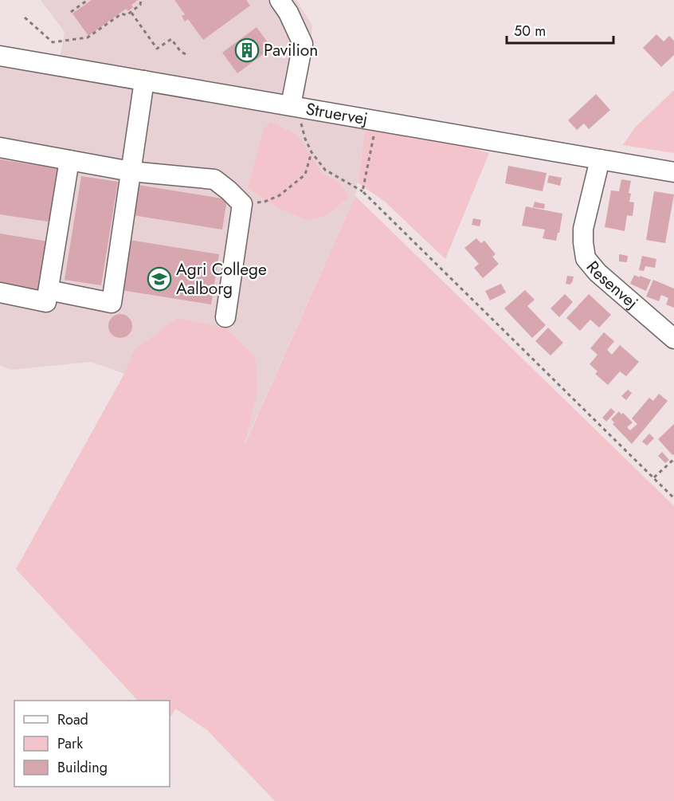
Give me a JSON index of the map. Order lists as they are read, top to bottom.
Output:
{
  "streets": {
    "street": ["Struervej", "Resenvej"]
  },
  "crossings": [
    ["Struervej", "Resenvej"]
  ],
  "places": {
    "building": ["Pavilion"],
    "school or university": ["Agri College Aalborg"]
  },
  "legend": ["Road", "Park", "Building"],
  "scale_bar": "50 m"
}
